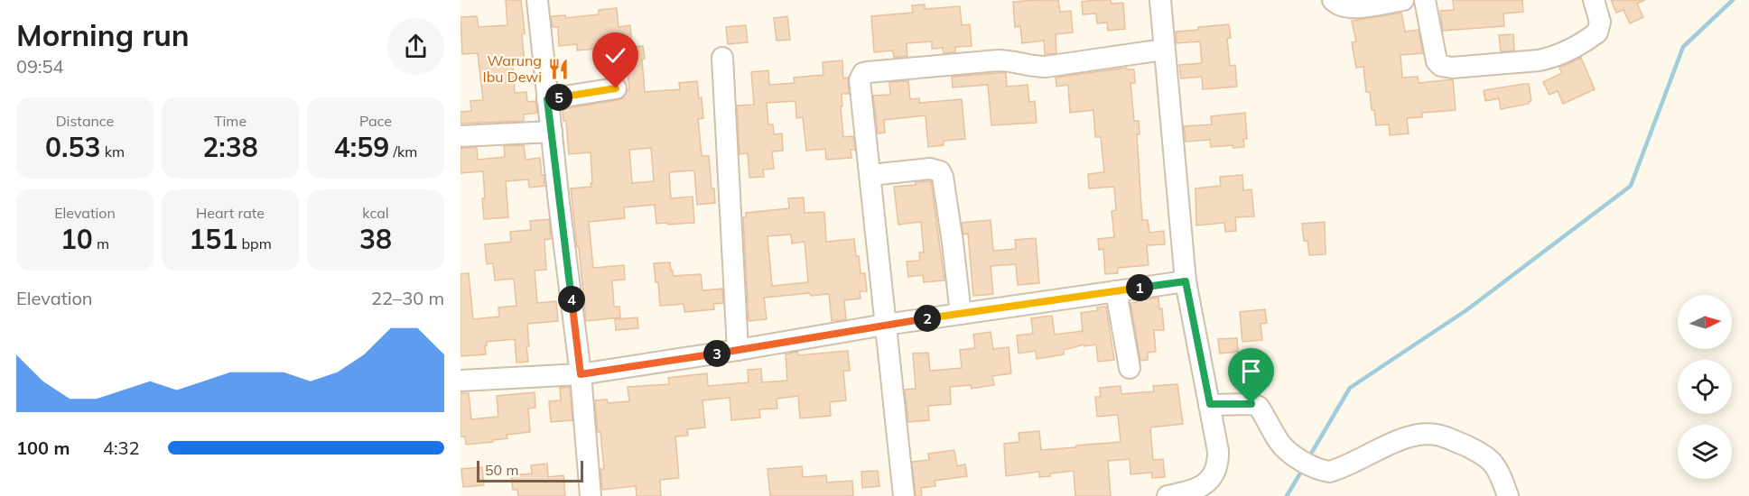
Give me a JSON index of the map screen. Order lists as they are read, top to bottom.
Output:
{
  "places": {
    "restaurant": ["Warung Ibu Dewi"]
  },
  "scale_bar": "50 m",
  "north": "right",
  "page": {
    "heading": ["Morning run", "09:54"],
    "pins": [
      "5",
      "1",
      "4",
      "2",
      "3"
    ],
    "stats": [
      ["Distance", "0.53 km"],
      ["Time", "2:38"],
      ["Pace", "4:59 /km"],
      ["Elevation", "10 m"],
      ["Heart rate", "151 bpm"],
      ["kcal", "38"]
    ],
    "chart": ["Elevation", "22–30 m"],
    "list": [
      {
        "name": "100 m",
        "note": "4:32"
      }
    ],
    "scale": "50 m"
  }
}
